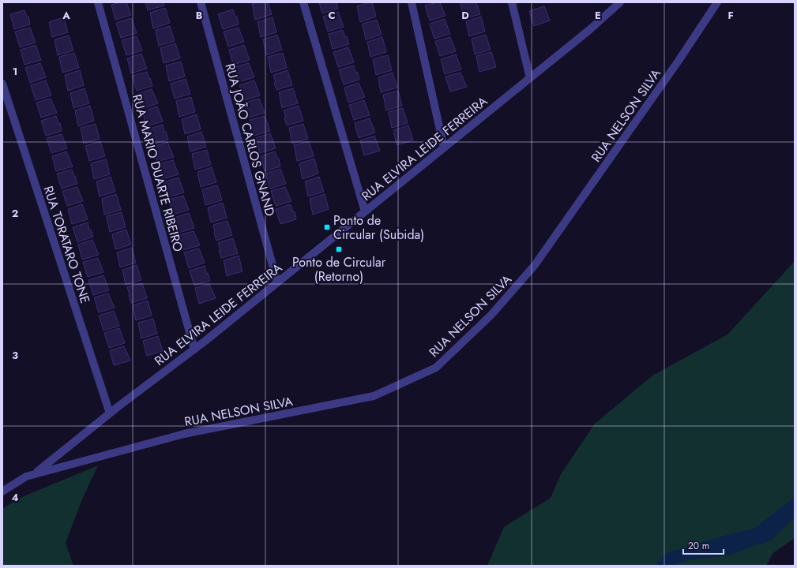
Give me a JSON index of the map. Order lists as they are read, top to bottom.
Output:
{
  "streets": {
    "street": [
      "RUA NELSON SILVA",
      "RUA JOÃO CARLOS GNAND",
      "RUA ELVIRA LEIDE FERREIRA",
      "RUA MARIO DUARTE RIBEIRO",
      "RUA TORATARO TONE"
    ]
  },
  "crossings": [
    ["RUA NELSON SILVA", "RUA ELVIRA LEIDE FERREIRA"],
    ["RUA JOÃO CARLOS GNAND", "RUA ELVIRA LEIDE FERREIRA"],
    ["RUA ELVIRA LEIDE FERREIRA", "RUA MARIO DUARTE RIBEIRO"],
    ["RUA ELVIRA LEIDE FERREIRA", "RUA TORATARO TONE"]
  ],
  "places": {
    "transit": ["Ponto de Circular (Subida)", "Ponto de Circular (Retorno)"]
  },
  "scale_bar": "20 m",
  "grid": {
    "columns": [
      "A",
      "B",
      "C",
      "D",
      "E",
      "F"
    ],
    "rows": [
      "1",
      "2",
      "3",
      "4"
    ]
  }
}
